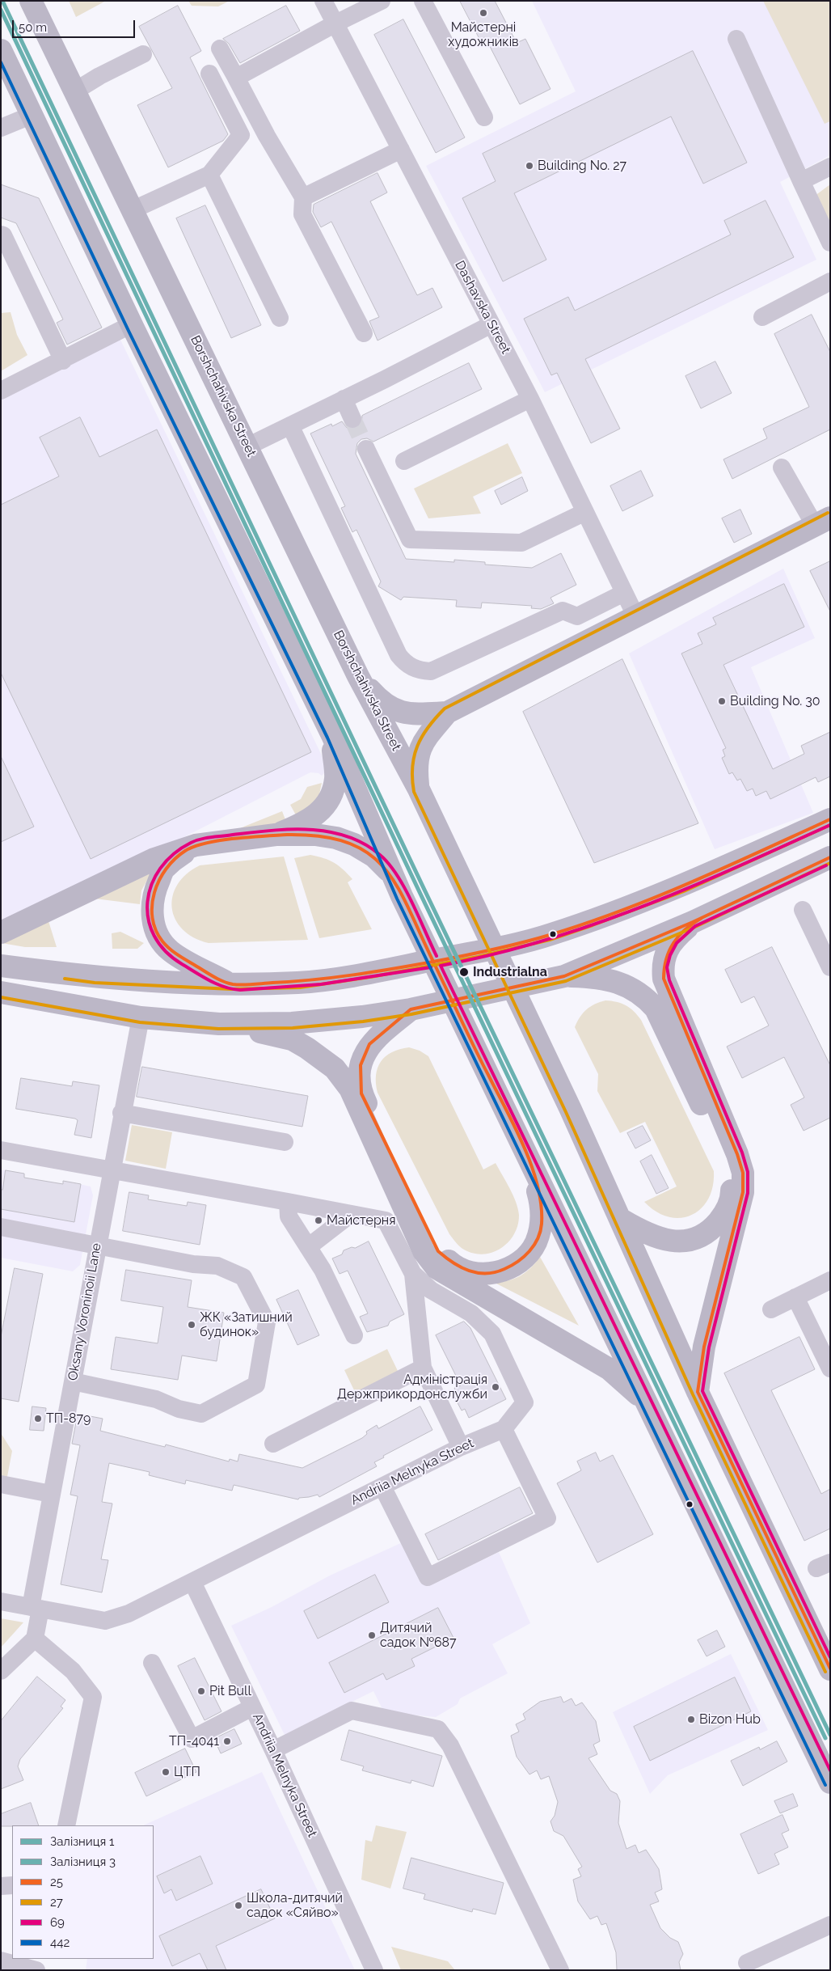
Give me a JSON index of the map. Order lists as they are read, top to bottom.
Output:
{
  "streets": {
    "main road": ["Borshchahivska Street"],
    "street": ["Dashavska Street", "Oksany Voroninoii Lane", "Andriia Melnyka Street"]
  },
  "crossings": [
    ["Oksany Voroninoii Lane", "Andriia Melnyka Street"]
  ],
  "places": [
    "Майстерні художників",
    "Building No. 27",
    "Building No. 30",
    "Industrialna",
    "Майстерня",
    "ЖК «Затишний будинок»",
    "Адміністрація Держприкордонслужби",
    "ТП-879",
    "Дитячий садок №687",
    "Pit Bull",
    "Bizon Hub",
    "ТП-4041",
    "ЦТП",
    "Школа-дитячий садок «Сяйво»"
  ],
  "lines": [
    "rail line 1",
    "rail line 3",
    "transit line 442",
    "transit line 27",
    "transit line 25",
    "transit line 69"
  ],
  "legend": [
    "Залізниця 1",
    "Залізниця 3",
    "25",
    "27",
    "69",
    "442"
  ],
  "scale_bar": "50 m"
}
